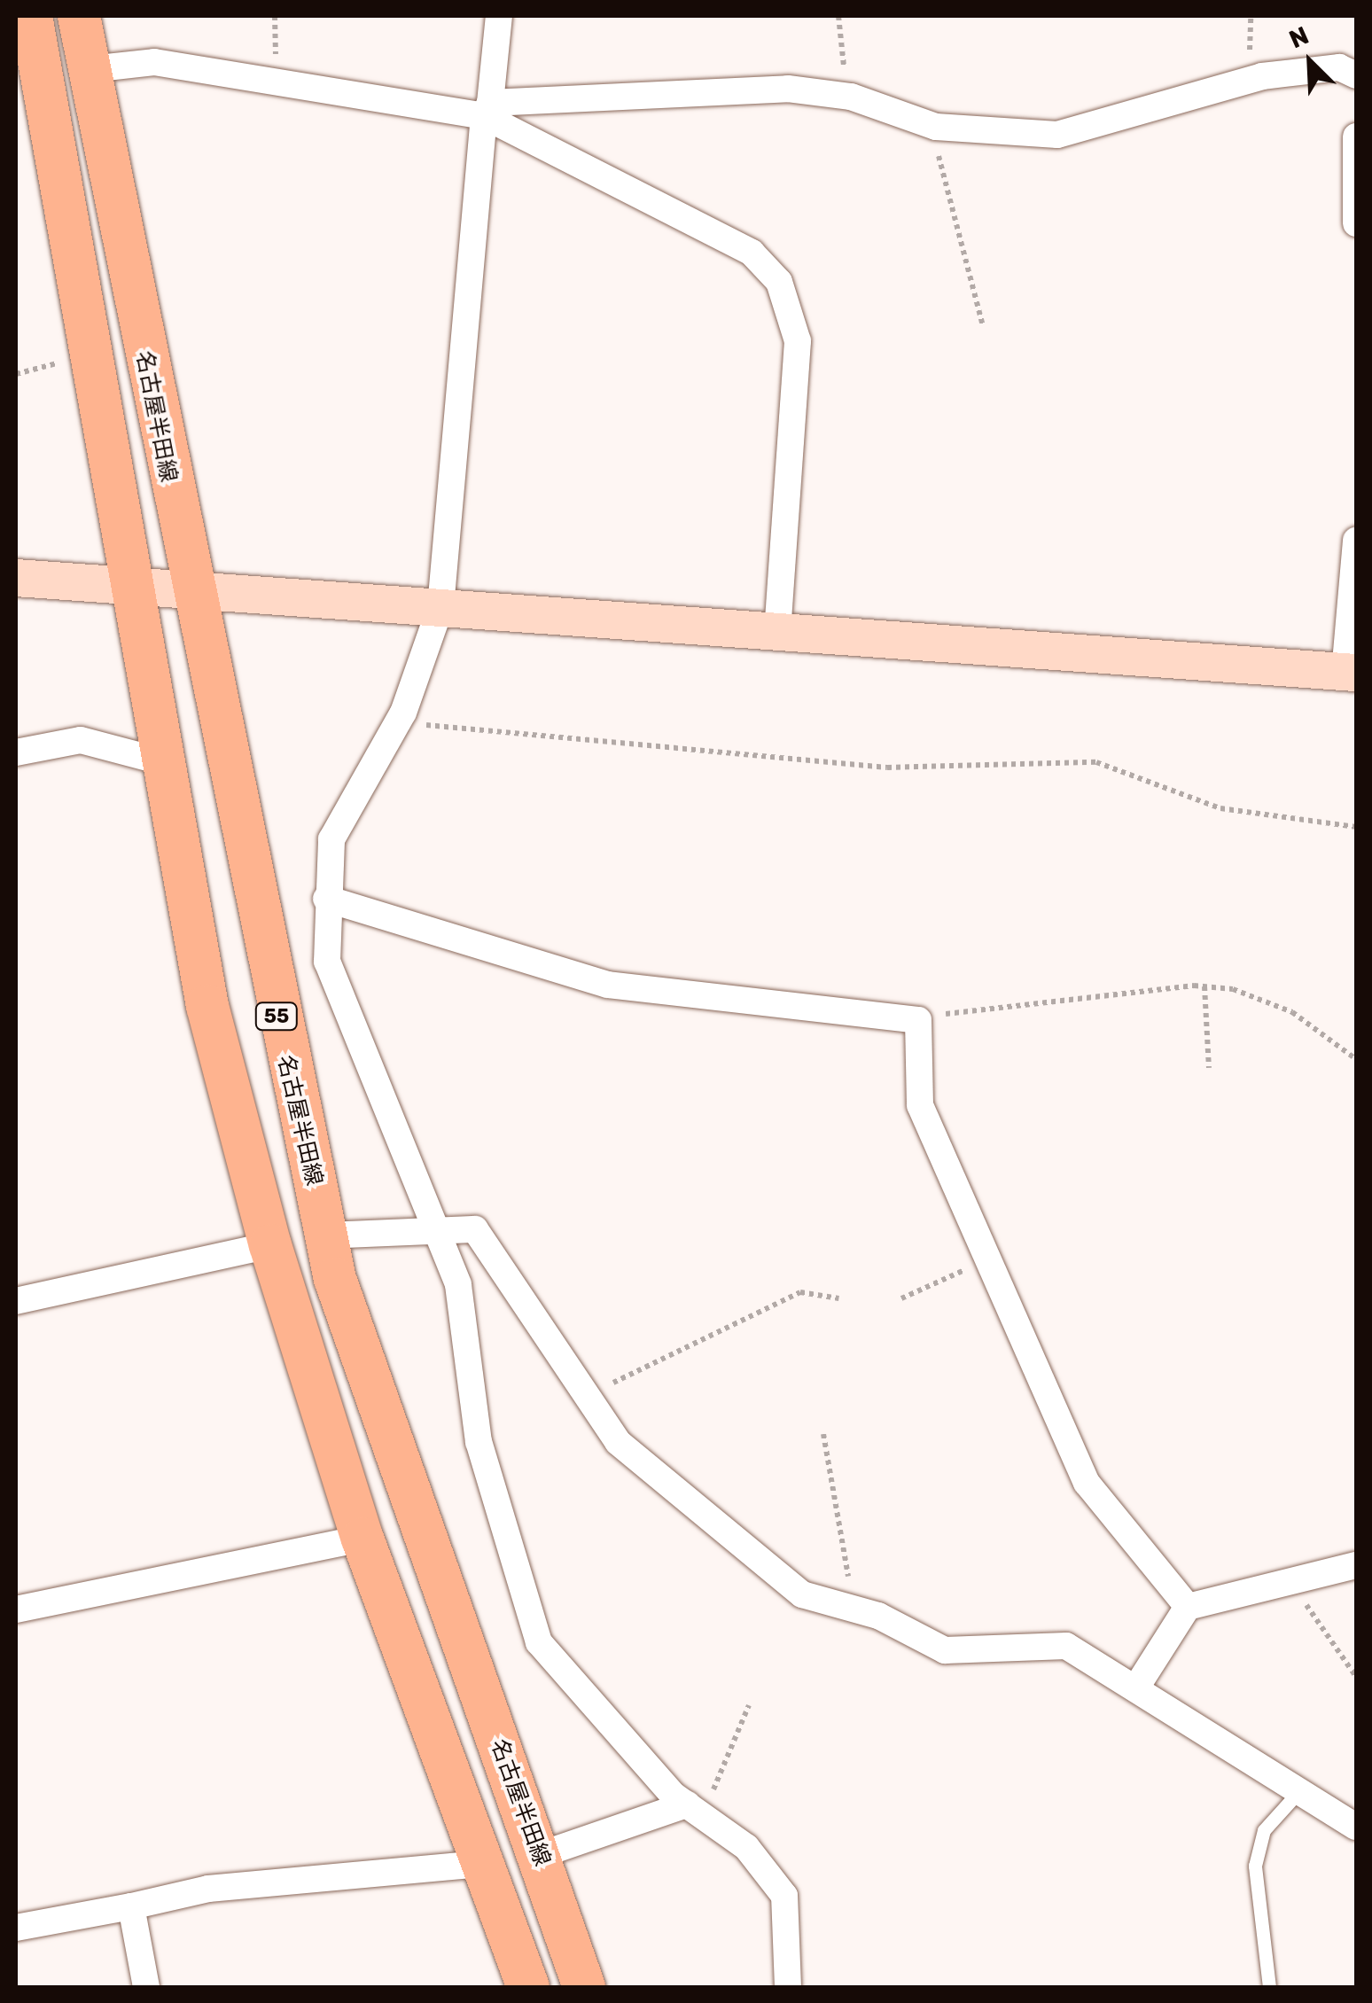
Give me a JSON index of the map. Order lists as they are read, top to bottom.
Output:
{
  "streets": {
    "main road": ["名古屋半田線", "55"]
  },
  "north": "top left"
}
